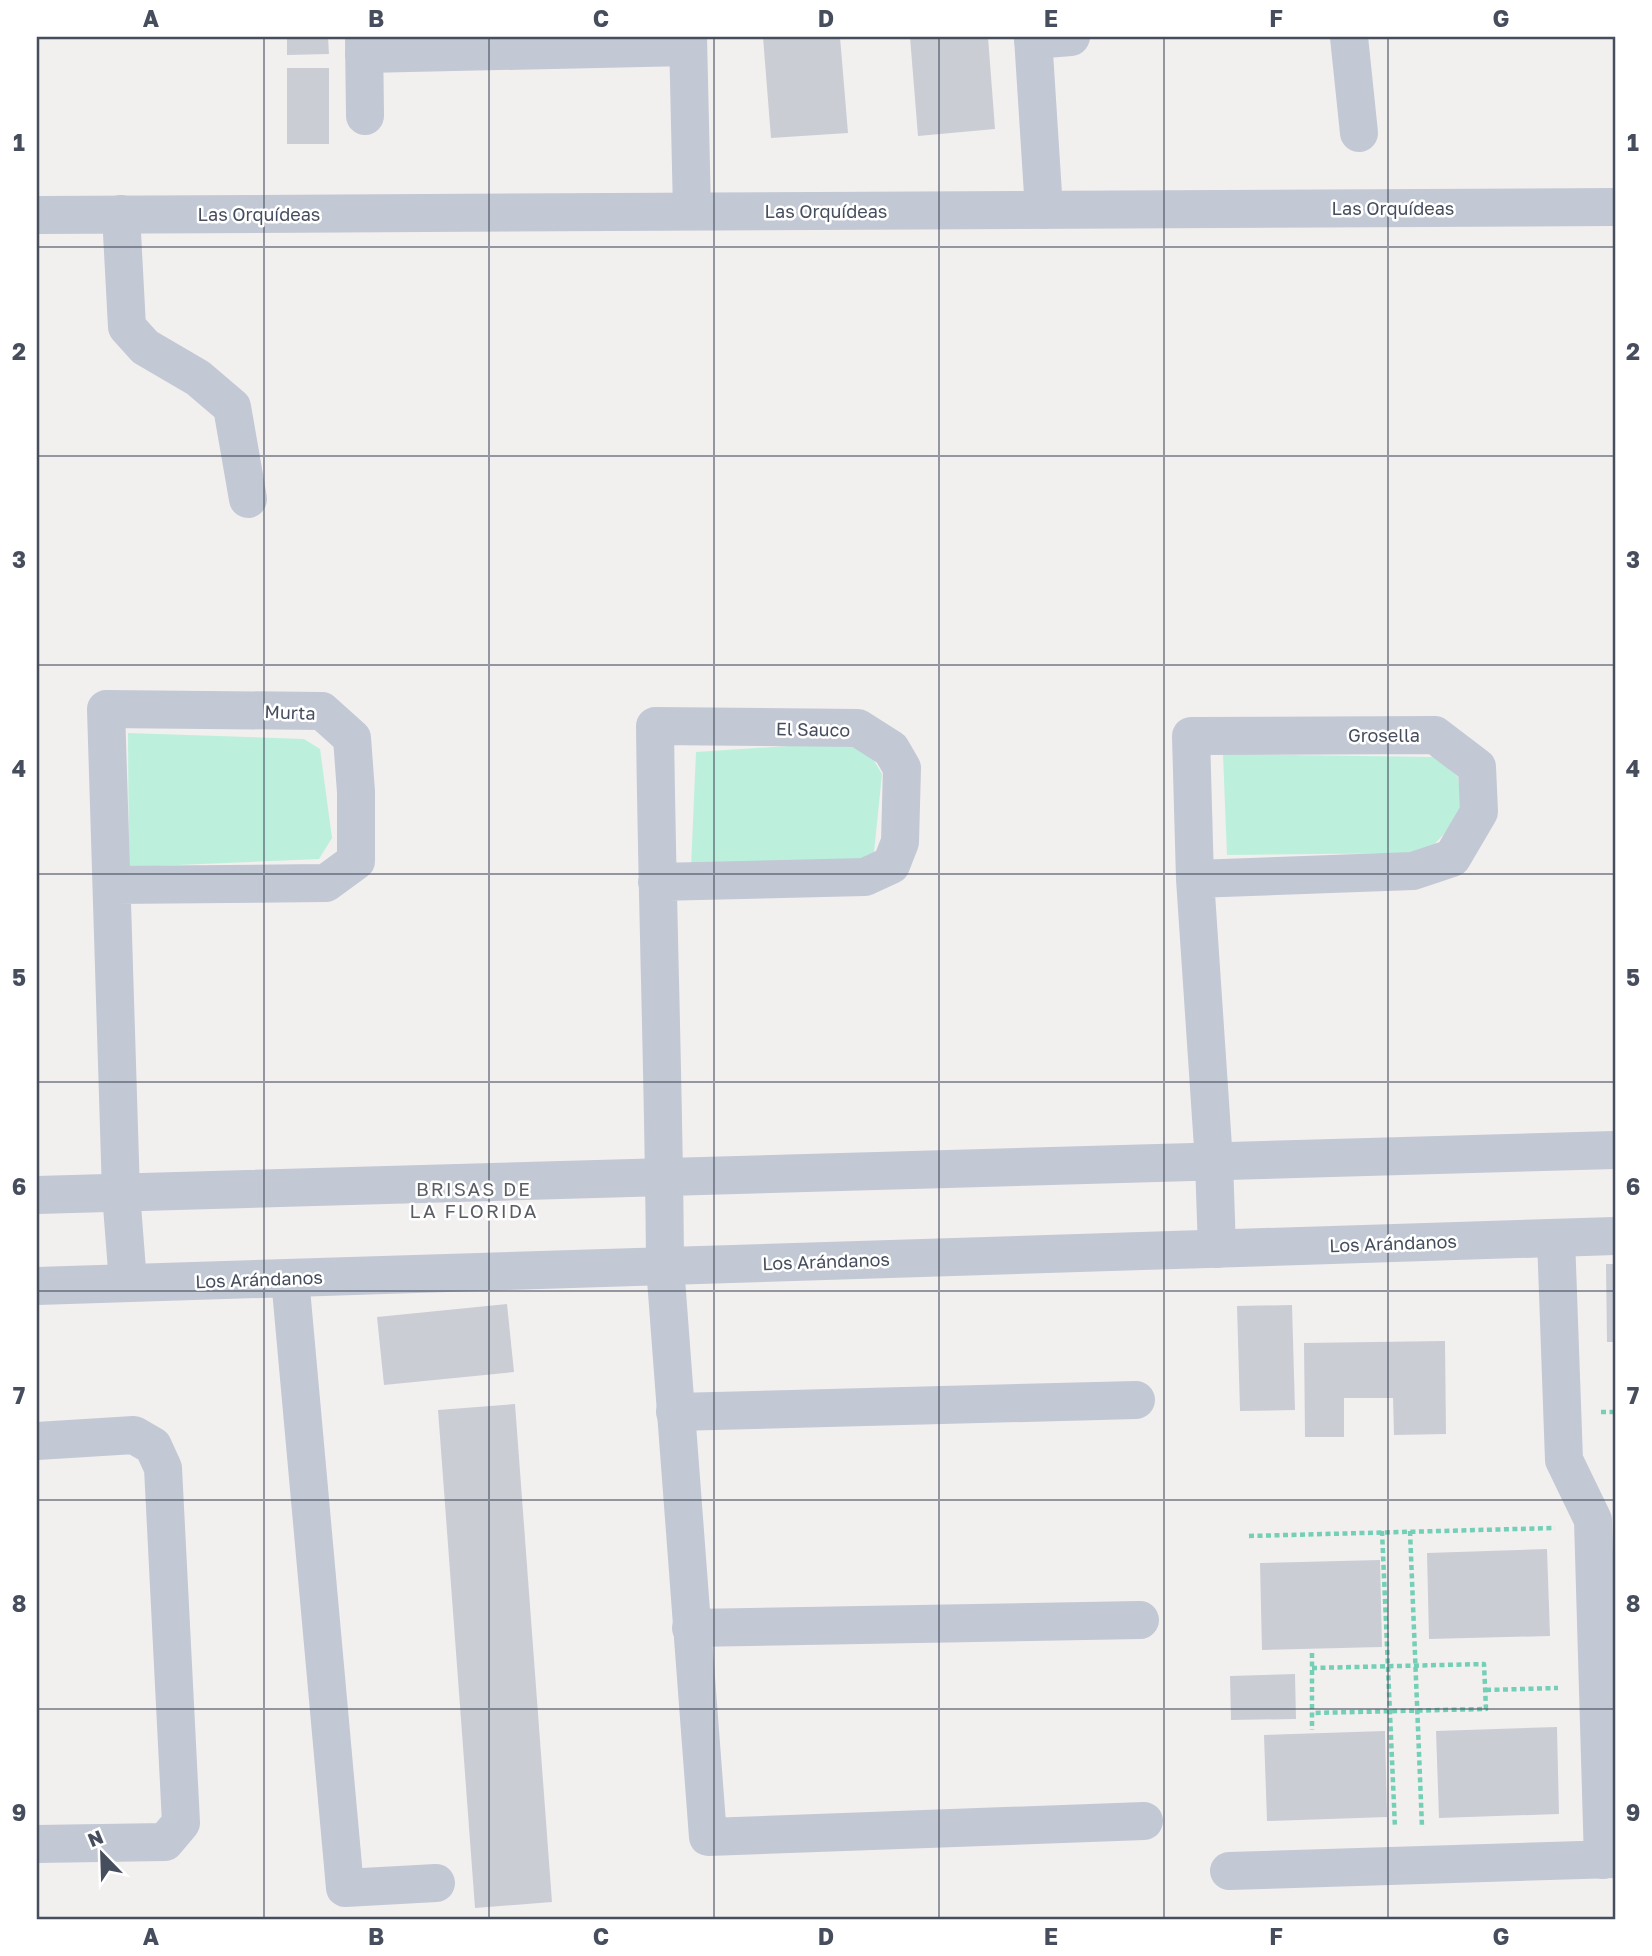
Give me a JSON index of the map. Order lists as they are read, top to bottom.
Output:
{
  "streets": {
    "street": [
      "Las Orquídeas",
      "Murta",
      "El Sauco",
      "Grosella",
      "Los Arándanos"
    ]
  },
  "crossings": [
    ["Murta", "Los Arándanos"],
    ["El Sauco", "Los Arándanos"],
    ["Grosella", "Los Arándanos"]
  ],
  "districts": ["BRISAS DE LA FLORIDA"],
  "north": "top left",
  "grid": {
    "columns": [
      "A",
      "B",
      "C",
      "D",
      "E",
      "F",
      "G"
    ],
    "rows": [
      "1",
      "2",
      "3",
      "4",
      "5",
      "6",
      "7",
      "8",
      "9"
    ]
  }
}
